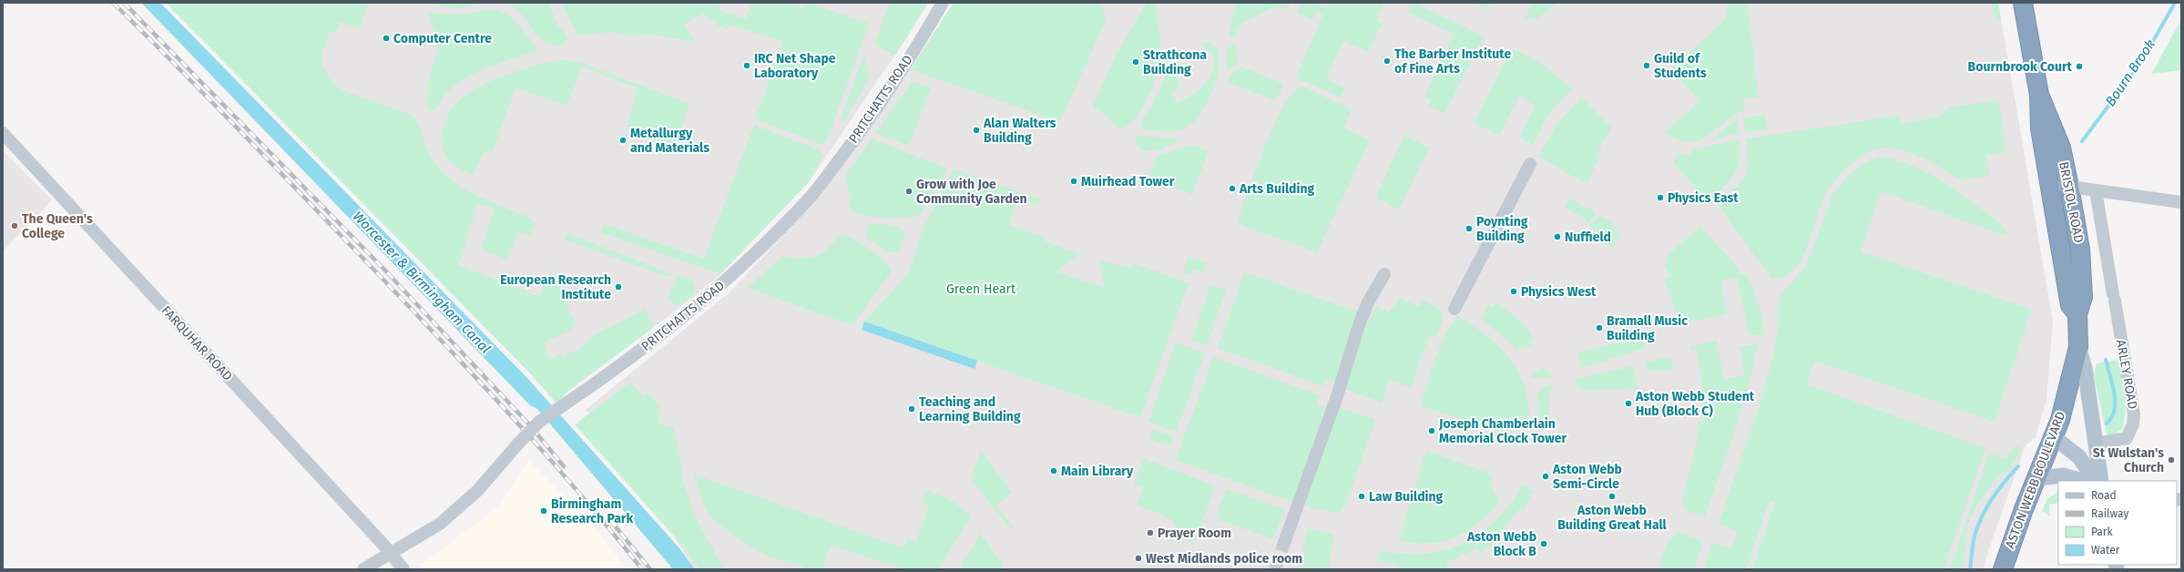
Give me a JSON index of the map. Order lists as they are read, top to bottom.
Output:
{
  "streets": {
    "highway": ["BRISTOL ROAD", "ASTON WEBB BOULEVARD"],
    "street": ["PRITCHATTS ROAD", "FARQUHAR ROAD", "ARLEY ROAD"]
  },
  "crossings": [
    ["PRITCHATTS ROAD", "FARQUHAR ROAD"],
    ["BRISTOL ROAD", "ARLEY ROAD"],
    ["BRISTOL ROAD", "ASTON WEBB BOULEVARD"]
  ],
  "water": ["Bourn Brook", "Worcester & Birmingham Canal"],
  "parks": ["Green Heart"],
  "places": [
    "Computer Centre",
    "The Barber Institute of Fine Arts",
    "Strathcona Building",
    "IRC Net Shape Laboratory",
    "Guild of Students",
    "Bournbrook Court",
    "Alan Walters Building",
    "Metallurgy and Materials",
    "Muirhead Tower",
    "Arts Building",
    "Grow with Joe Community Garden",
    "Physics East",
    "The Queen's College",
    "Poynting Building",
    "Nuffield",
    "European Research Institute",
    "Physics West",
    "Bramall Music Building",
    "Aston Webb Student Hub (Block C)",
    "Teaching and Learning Building",
    "Joseph Chamberlain Memorial Clock Tower",
    "St Wulstan's Church",
    "Main Library",
    "Aston Webb Semi-Circle",
    "Law Building",
    "Aston Webb Building Great Hall",
    "Birmingham Research Park",
    "Prayer Room",
    "Aston Webb Block B",
    "West Midlands police room"
  ],
  "legend": [
    "Road",
    "Railway",
    "Park",
    "Water"
  ]
}
